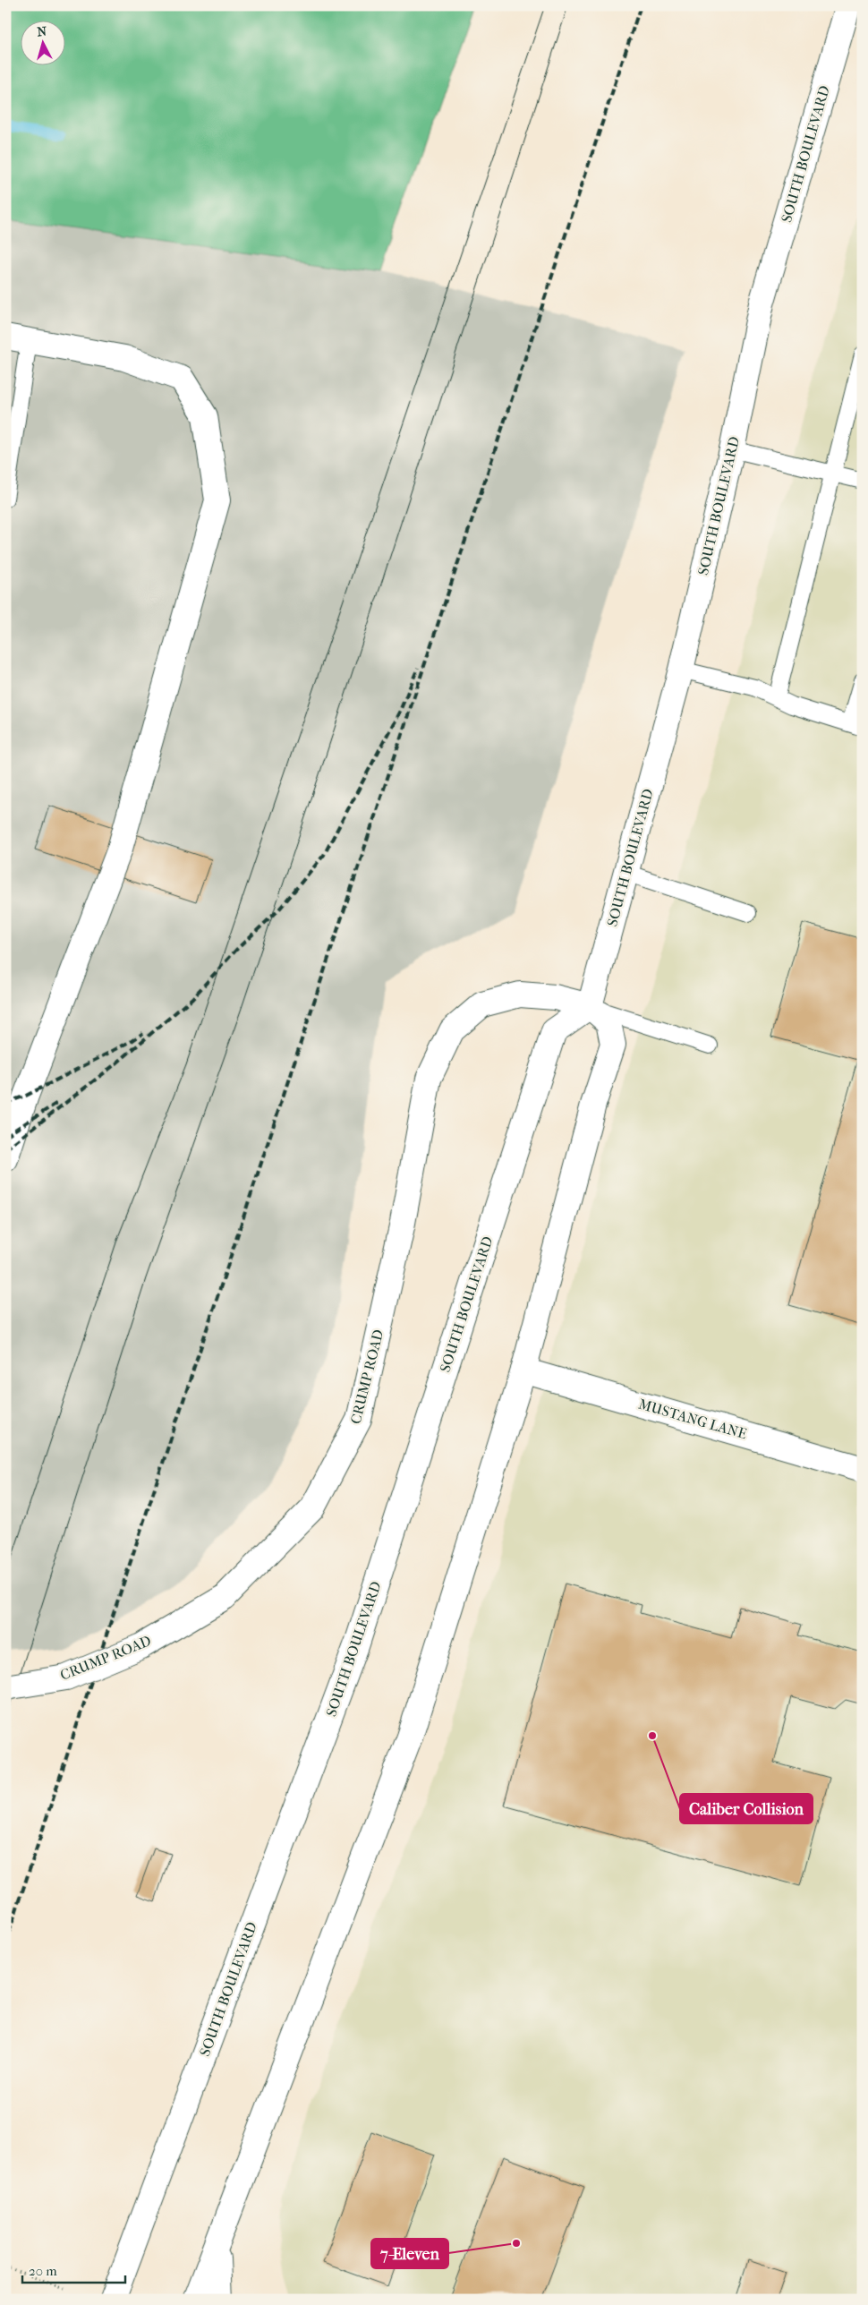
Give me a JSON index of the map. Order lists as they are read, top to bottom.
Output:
{
  "streets": {
    "main road": ["SOUTH BOULEVARD", "CRUMP ROAD", "MUSTANG LANE"]
  },
  "crossings": [
    ["SOUTH BOULEVARD", "CRUMP ROAD"]
  ],
  "places": ["Caliber Collision", "7-Eleven"],
  "scale_bar": "20 m",
  "north": "top"
}
